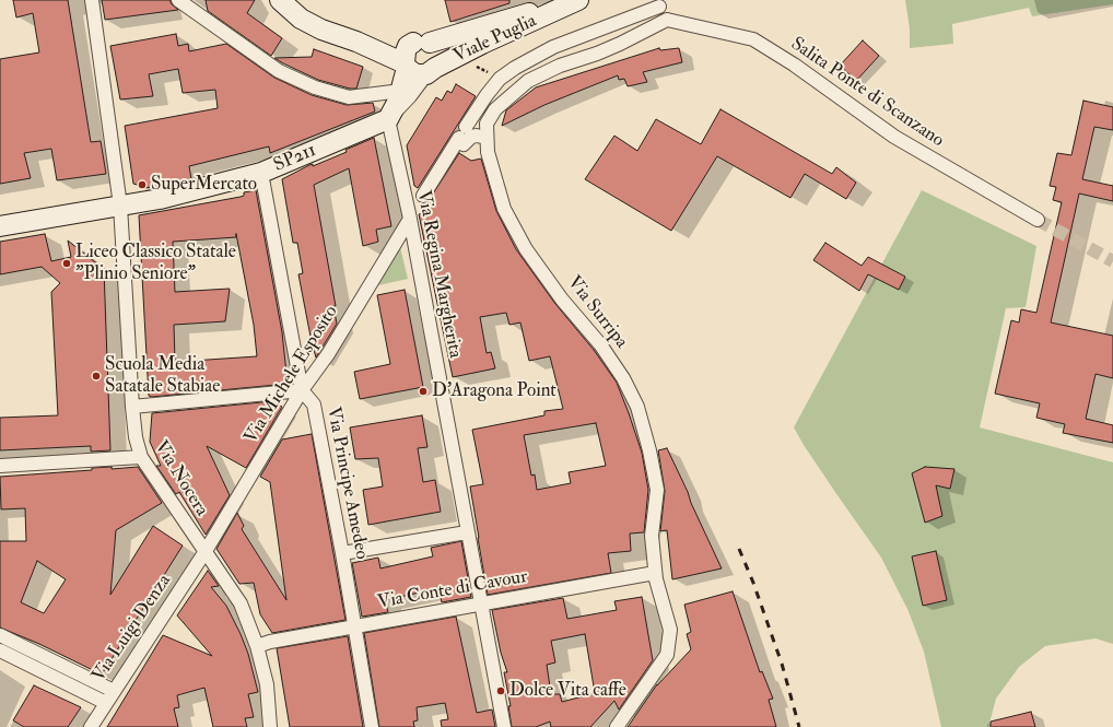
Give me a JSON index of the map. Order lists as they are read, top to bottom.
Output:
{
  "streets": {
    "main road": ["Viale Puglia", "SP211"],
    "street": [
      "Salita Ponte di Scanzano",
      "Via Regina Margherita",
      "Via Surripa",
      "Via Michele Esposito",
      "Via Nocera",
      "Via Principe Amedeo",
      "Via Conte di Cavour",
      "Via Luigi Denza"
    ]
  },
  "crossings": [
    ["Salita Ponte di Scanzano", "Via Surripa"],
    ["SP211", "Via Regina Margherita"],
    ["SP211", "Via Nocera"],
    ["SP211", "Via Principe Amedeo"],
    ["Via Regina Margherita", "Via Michele Esposito"],
    ["Via Regina Margherita", "Via Conte di Cavour"],
    ["Via Surripa", "Via Conte di Cavour"],
    ["Via Michele Esposito", "Via Nocera"],
    ["Via Michele Esposito", "Via Principe Amedeo"],
    ["Via Michele Esposito", "Via Luigi Denza"],
    ["Via Nocera", "Via Conte di Cavour"],
    ["Via Nocera", "Via Luigi Denza"],
    ["Via Principe Amedeo", "Via Conte di Cavour"]
  ],
  "places": [
    "SuperMercato",
    "Liceo Classico Statale \"Plinio Seniore\"",
    "Scuola Media Satatale Stabiae",
    "D'Aragona Point",
    "Dolce Vita caffe"
  ]
}
